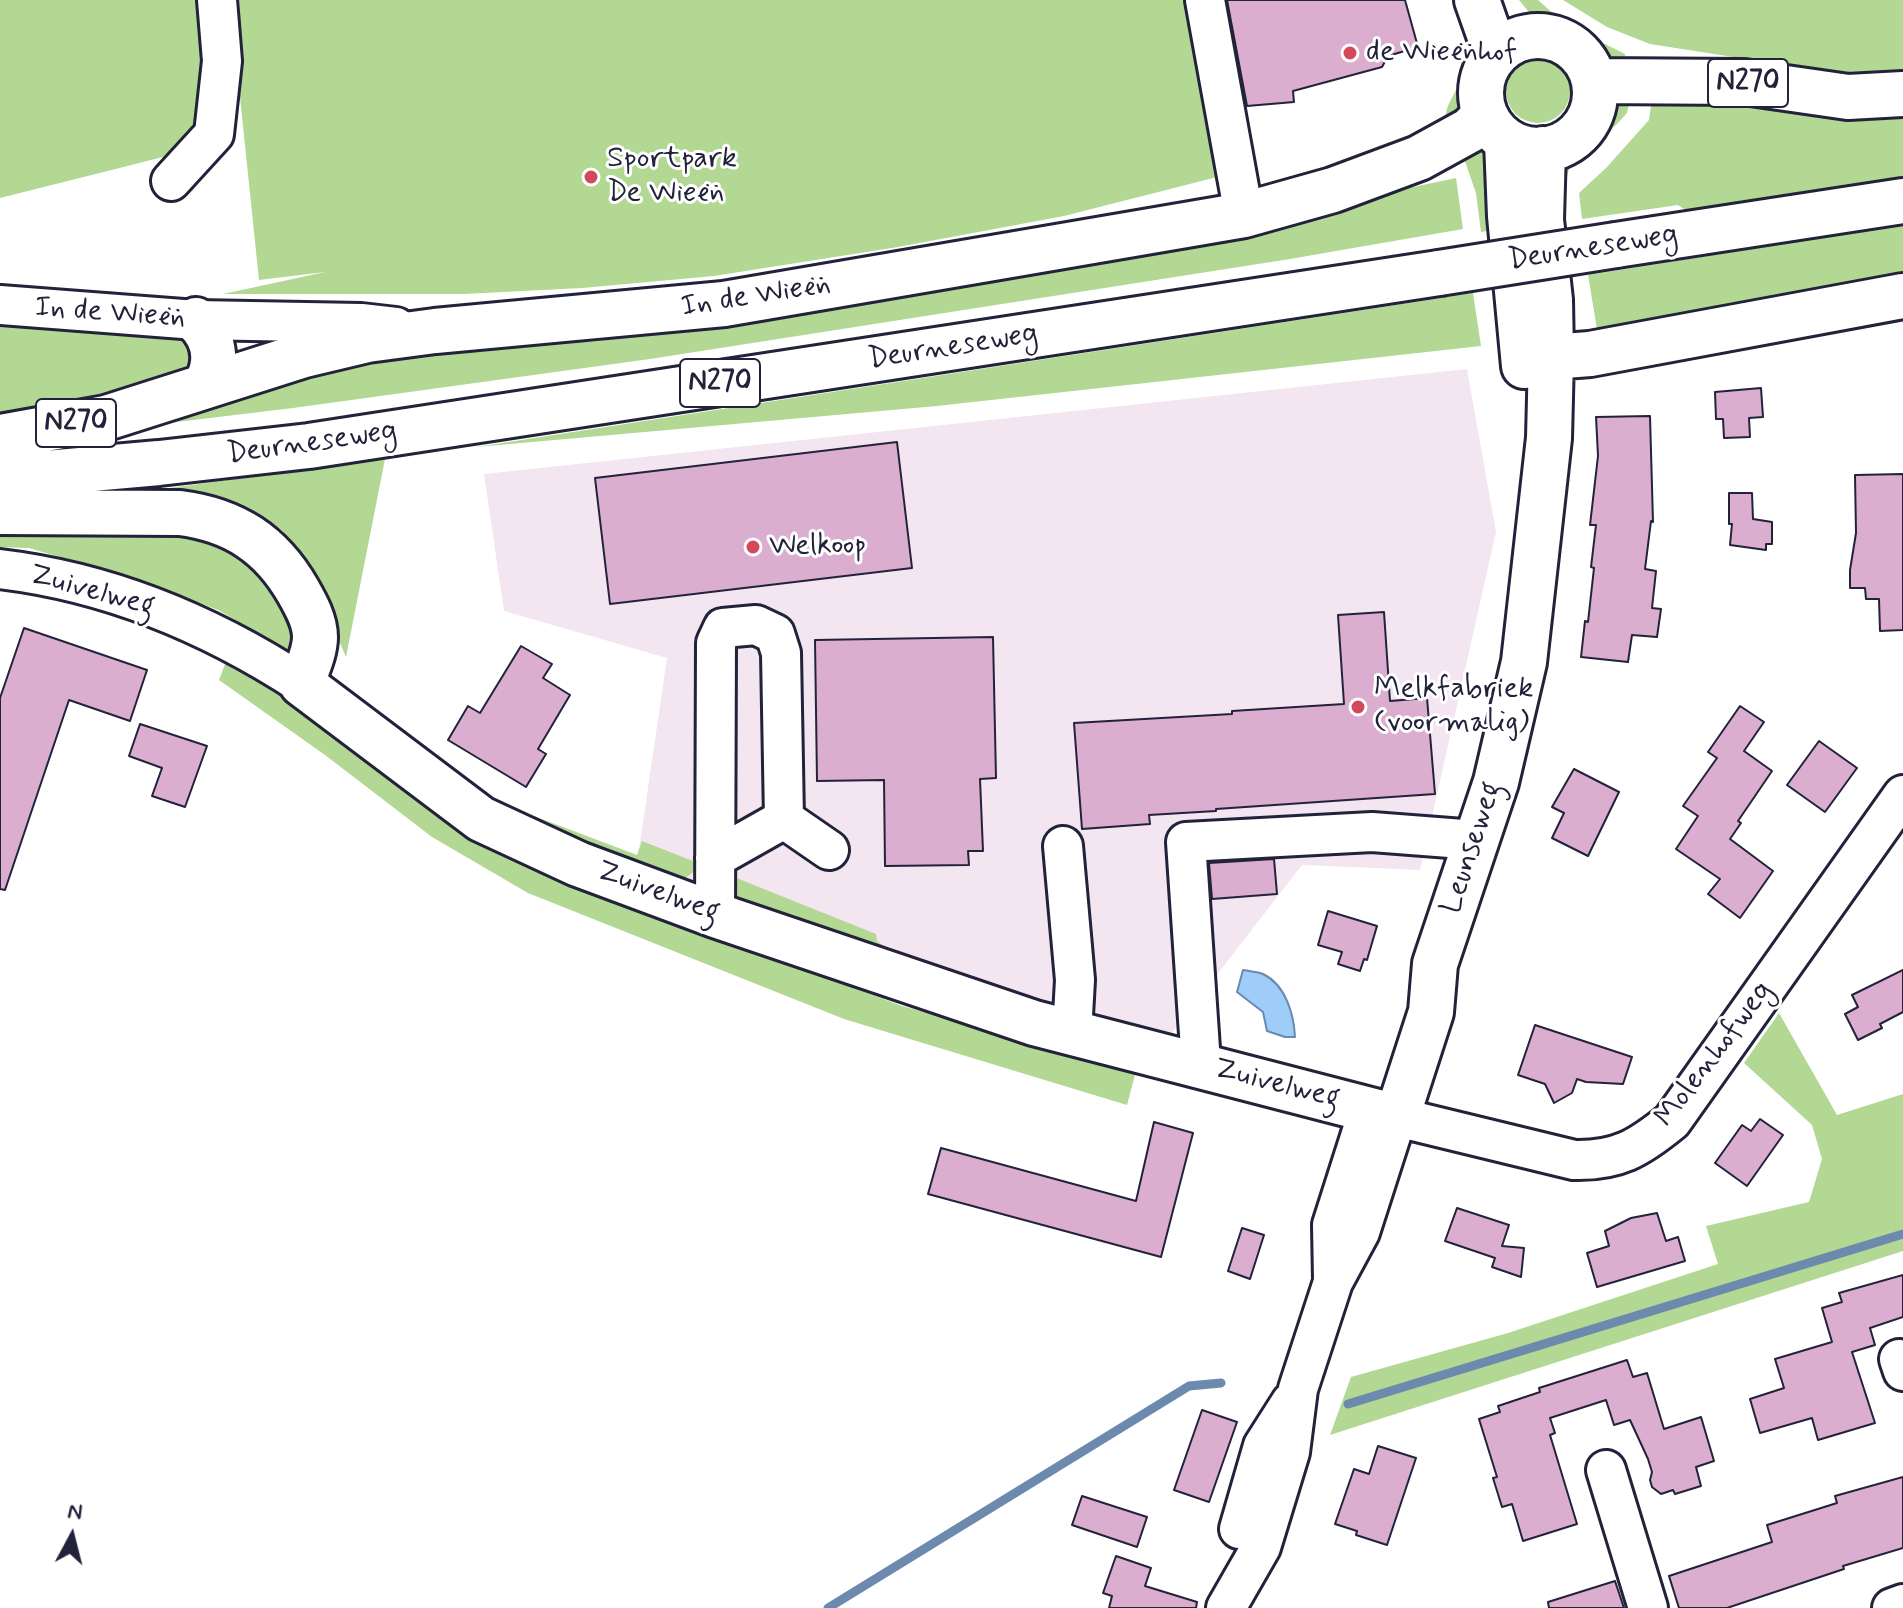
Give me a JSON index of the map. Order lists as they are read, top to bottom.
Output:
{
  "streets": {
    "main road": [
      "N270",
      "Deurneseweg",
      "In de Wieën",
      "Zuivelweg",
      "Leunseweg"
    ],
    "street": ["Molenhofweg"]
  },
  "crossings": [
    ["N270", "In de Wieën"],
    ["N270", "Leunseweg"],
    ["In de Wieën", "Leunseweg"],
    ["Zuivelweg", "Leunseweg"],
    ["Zuivelweg", "Molenhofweg"],
    ["Leunseweg", "Molenhofweg"]
  ],
  "places": [
    "de Wieënhof",
    "Sportpark De Wieën",
    "Welkoop",
    "Melkfabriek (voormalig)"
  ],
  "north": "top"
}
